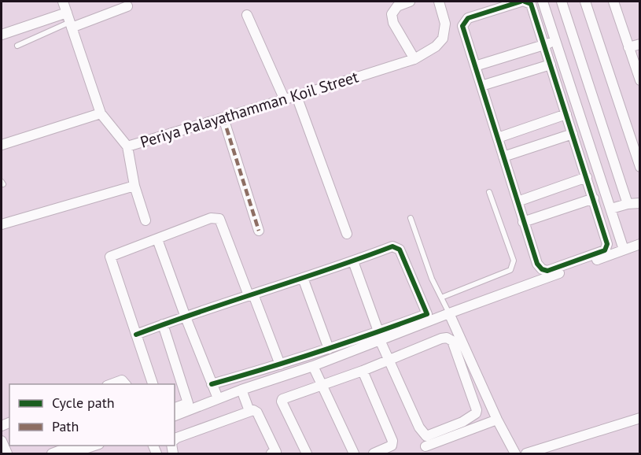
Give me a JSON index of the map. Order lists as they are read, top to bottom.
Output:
{
  "streets": {
    "street": ["Periya Palayathamman Koil Street"]
  },
  "legend": ["Cycle path", "Path"]
}
